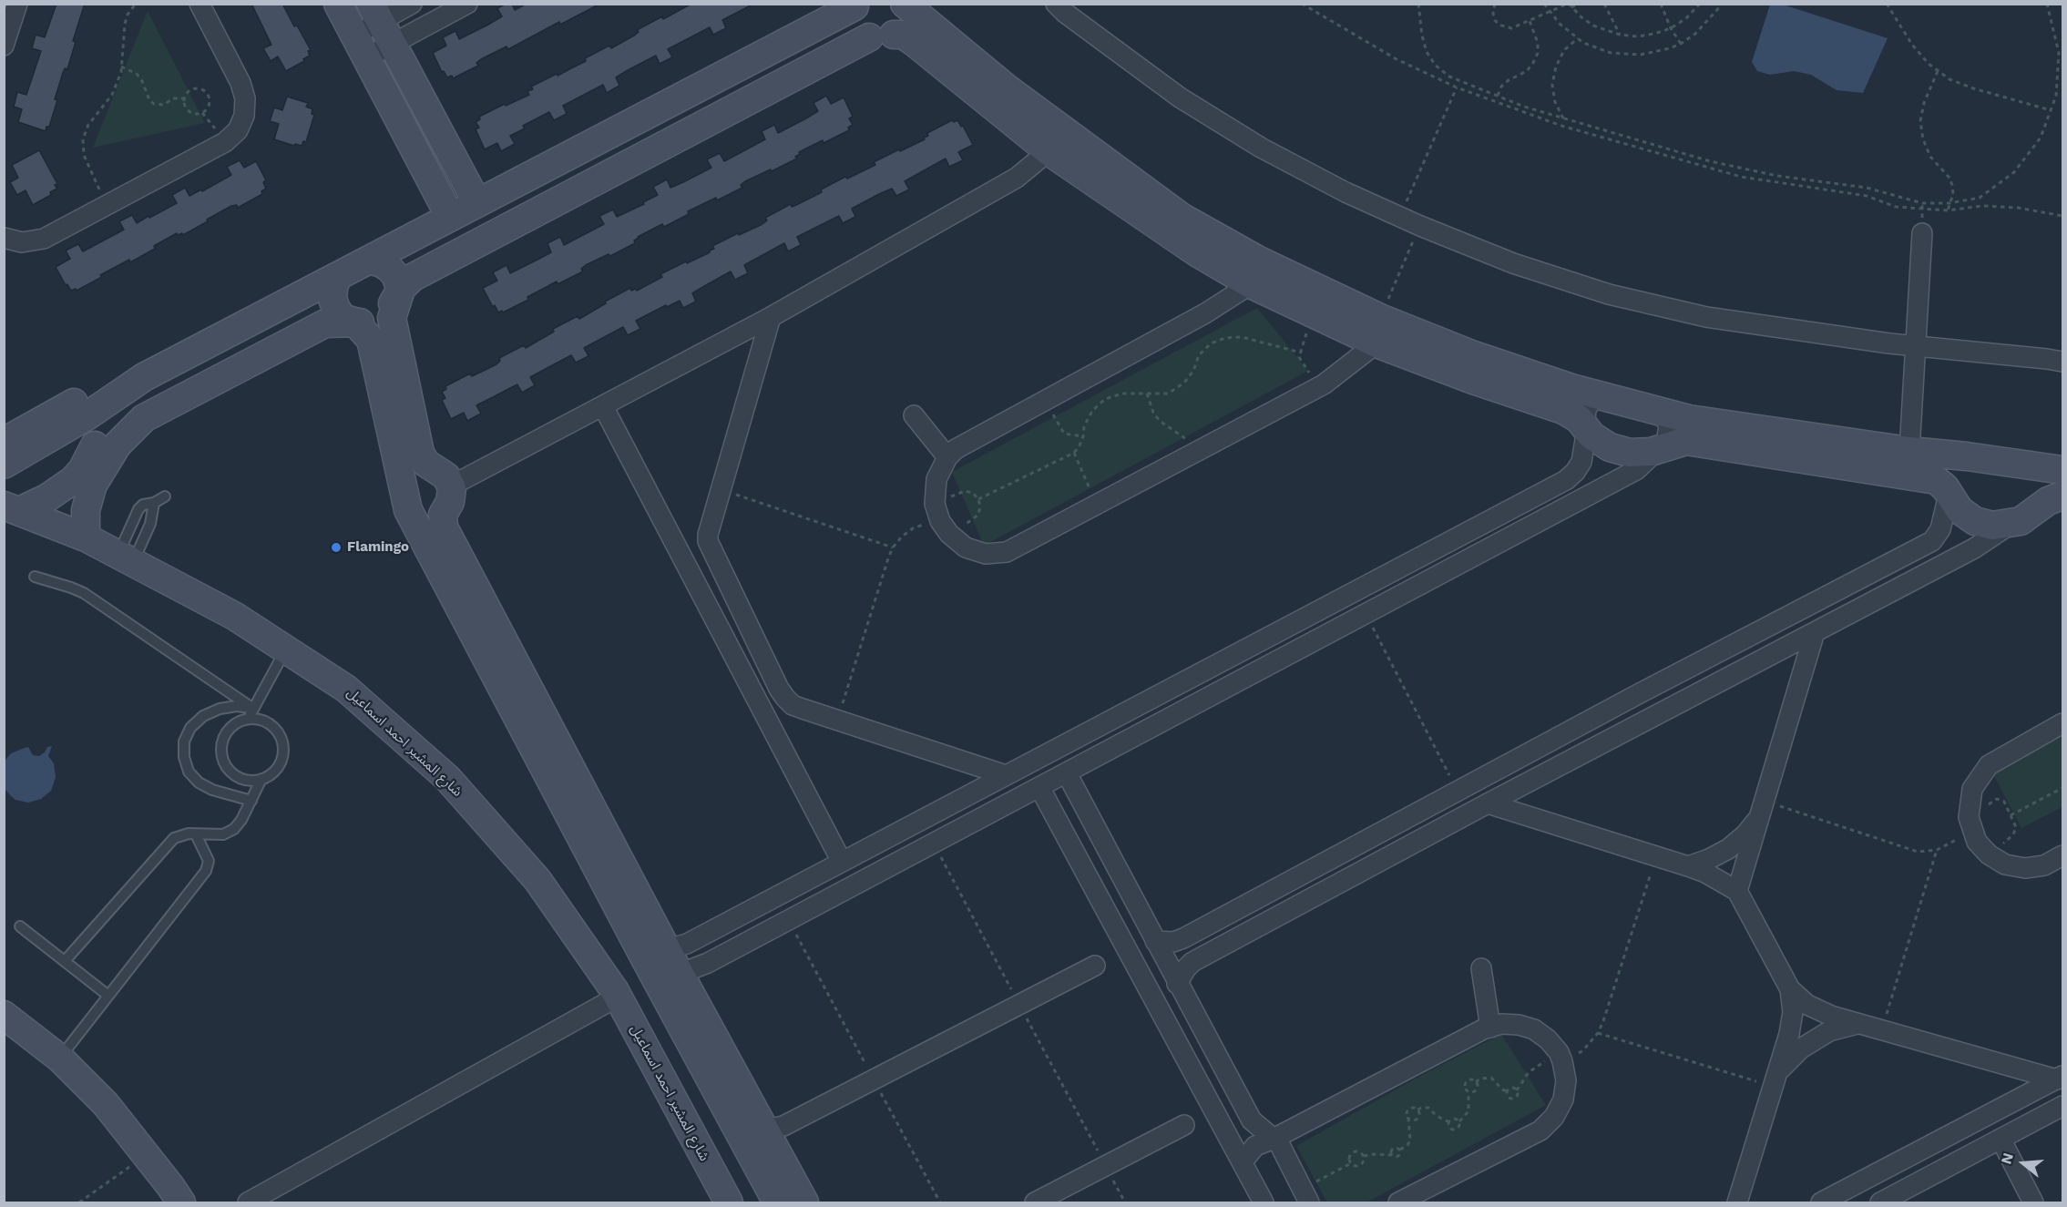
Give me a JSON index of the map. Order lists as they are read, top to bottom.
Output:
{
  "streets": {
    "street": ["شارع المشير احمد اسماعيل"]
  },
  "places": ["Flamingo"],
  "north": "left"
}
